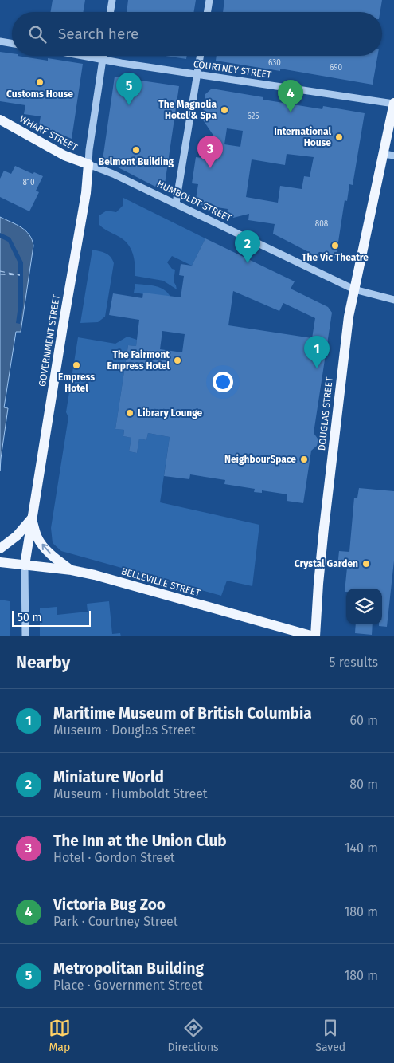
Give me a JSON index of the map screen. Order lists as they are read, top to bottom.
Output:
{
  "streets": {
    "main road": [
      "WHARF STREET",
      "GOVERNMENT STREET",
      "DOUGLAS STREET",
      "BELLEVILLE STREET"
    ],
    "street": ["COURTNEY STREET", "HUMBOLDT STREET"]
  },
  "crossings": [
    ["COURTNEY STREET", "GOVERNMENT STREET"],
    ["COURTNEY STREET", "DOUGLAS STREET"],
    ["WHARF STREET", "HUMBOLDT STREET"],
    ["WHARF STREET", "GOVERNMENT STREET"],
    ["HUMBOLDT STREET", "GOVERNMENT STREET"],
    ["HUMBOLDT STREET", "DOUGLAS STREET"],
    ["GOVERNMENT STREET", "BELLEVILLE STREET"],
    ["DOUGLAS STREET", "BELLEVILLE STREET"]
  ],
  "places": [
    "Customs House",
    "The Magnolia Hotel & Spa",
    "International House",
    "Belmont Building",
    "The Vic Theatre",
    "The Fairmont Empress Hotel",
    "Empress Hotel",
    "Library Lounge",
    "NeighbourSpace",
    "Crystal Garden"
  ],
  "house_numbers": [
    "630",
    "690",
    "625",
    "810",
    "808"
  ],
  "scale_bar": "50 m",
  "page": {
    "search": "Search here",
    "pins": [
      "5",
      "4",
      "3",
      "2",
      "1"
    ],
    "scale": "50 m",
    "heading": ["Nearby", "5 results"],
    "list": [
      {
        "mark": "1",
        "name": "Maritime Museum of British Columbia",
        "note": "Museum · Douglas Street",
        "value": "60 m"
      },
      {
        "mark": "2",
        "name": "Miniature World",
        "note": "Museum · Humboldt Street",
        "value": "80 m"
      },
      {
        "mark": "3",
        "name": "The Inn at the Union Club",
        "note": "Hotel · Gordon Street",
        "value": "140 m"
      },
      {
        "mark": "4",
        "name": "Victoria Bug Zoo",
        "note": "Park · Courtney Street",
        "value": "180 m"
      },
      {
        "mark": "5",
        "name": "Metropolitan Building",
        "note": "Place · Government Street",
        "value": "180 m"
      }
    ],
    "nav": ["Map", "Directions", "Saved"]
  }
}
